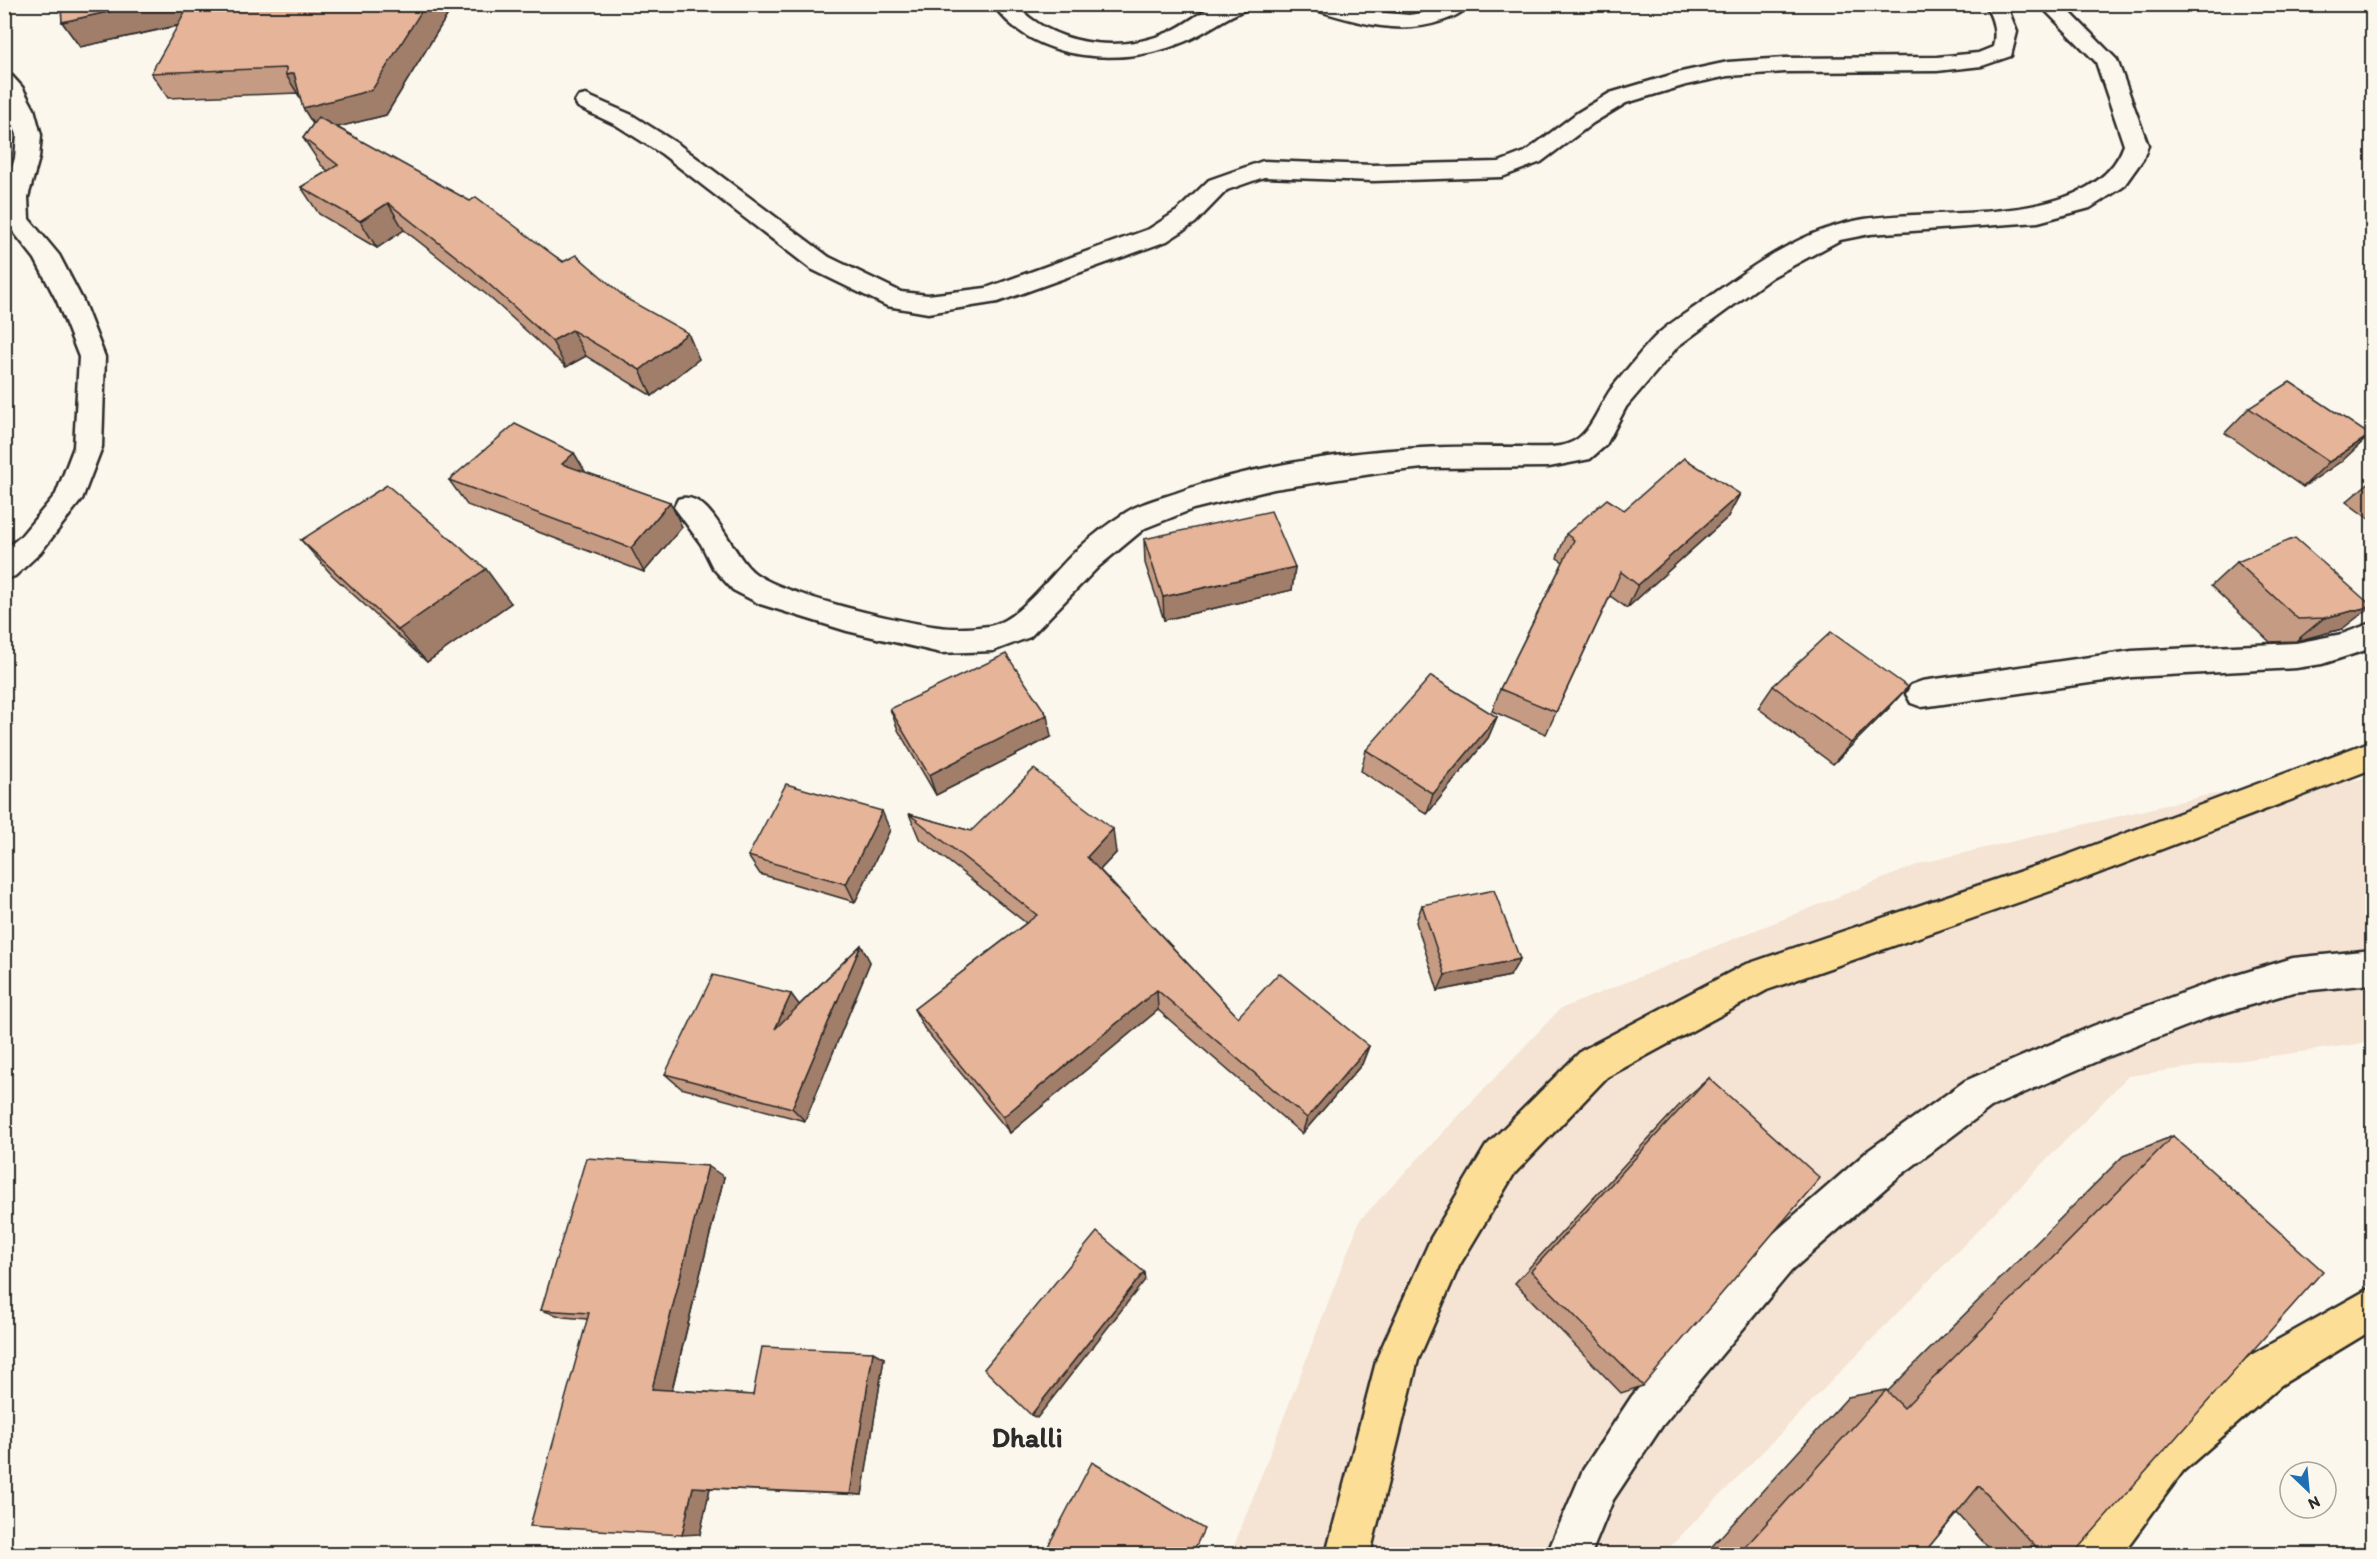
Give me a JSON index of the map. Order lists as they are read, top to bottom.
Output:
{
  "districts": ["Dhalli"],
  "north": "bottom right"
}
